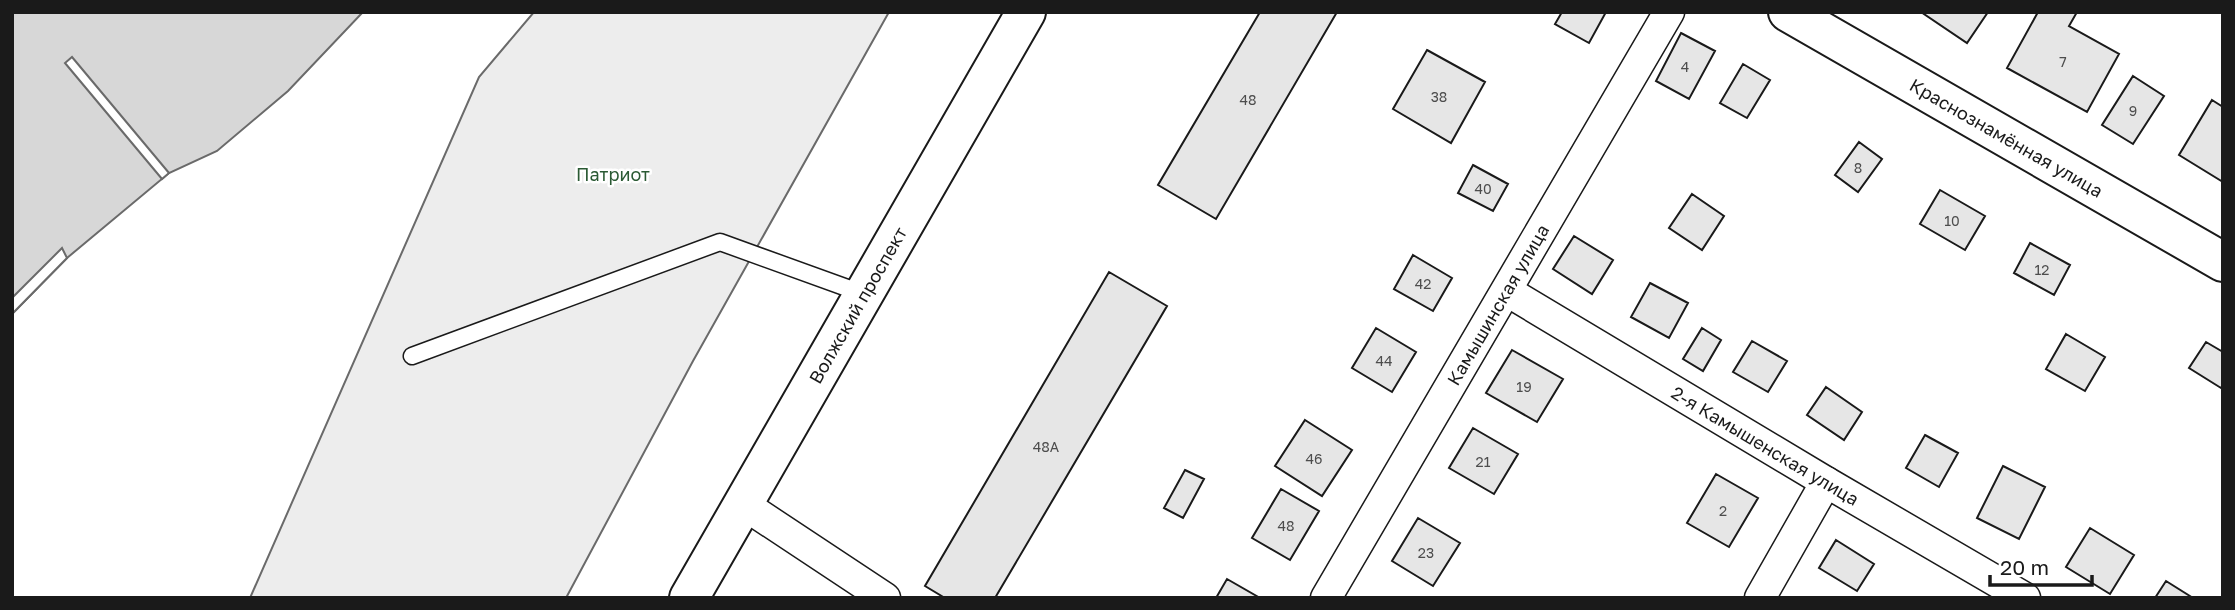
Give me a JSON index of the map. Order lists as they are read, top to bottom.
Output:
{
  "streets": {
    "main road": ["Краснознамённая улица", "Волжский проспект"],
    "street": ["Камышинская улица", "2-я Камышенская улица"]
  },
  "crossings": [
    ["Камышинская улица", "2-я Камышенская улица"]
  ],
  "parks": ["Патриот"],
  "house_numbers": [
    "7",
    "4",
    "38",
    "48",
    "9",
    "8",
    "40",
    "10",
    "12",
    "42",
    "44",
    "19",
    "48А",
    "46",
    "21",
    "2",
    "48",
    "23"
  ],
  "scale_bar": "20 m"
}
